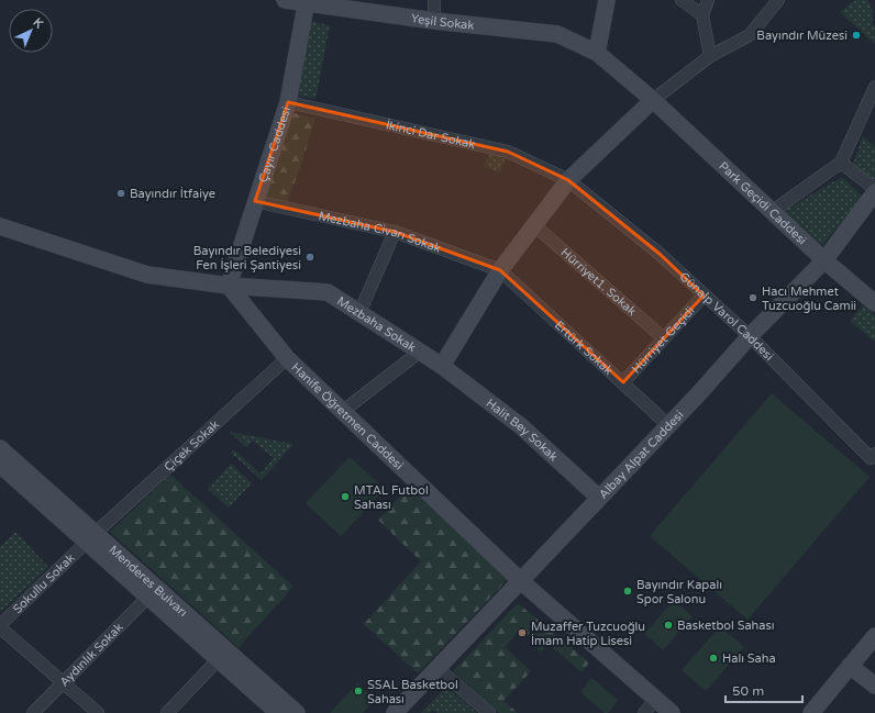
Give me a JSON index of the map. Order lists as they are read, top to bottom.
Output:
{
  "streets": {
    "street": [
      "Yeşil Sokak",
      "İkinci Dar Sokak",
      "Çayır Caddesi",
      "Park Geçidi Caddesi",
      "Mezbaha Civarı Sokak",
      "Hürriyet1. Sokak",
      "Günalp Varol Caddesi",
      "Mezbaha Sokak",
      "Hürriyet Geçidi",
      "Ertürk Sokak",
      "Hanife Öğretmen Caddesi",
      "Halit Bey Sokak",
      "Çiçek Sokak",
      "Albay Alpat Caddesi",
      "Menderes Bulvarı",
      "Sokullu Sokak",
      "Aydınlık Sokak"
    ]
  },
  "crossings": [
    ["Yeşil Sokak", "Çayır Caddesi"],
    ["Yeşil Sokak", "Park Geçidi Caddesi"],
    ["İkinci Dar Sokak", "Çayır Caddesi"],
    ["İkinci Dar Sokak", "Günalp Varol Caddesi"],
    ["Çayır Caddesi", "Mezbaha Civarı Sokak"],
    ["Çayır Caddesi", "Mezbaha Sokak"],
    ["Çayır Caddesi", "Hanife Öğretmen Caddesi"],
    ["Park Geçidi Caddesi", "Albay Alpat Caddesi"],
    ["Mezbaha Civarı Sokak", "Ertürk Sokak"],
    ["Hürriyet1. Sokak", "Hürriyet Geçidi"],
    ["Günalp Varol Caddesi", "Hürriyet Geçidi"],
    ["Günalp Varol Caddesi", "Albay Alpat Caddesi"],
    ["Mezbaha Sokak", "Hanife Öğretmen Caddesi"],
    ["Mezbaha Sokak", "Halit Bey Sokak"],
    ["Hürriyet Geçidi", "Ertürk Sokak"],
    ["Ertürk Sokak", "Albay Alpat Caddesi"],
    ["Hanife Öğretmen Caddesi", "Çiçek Sokak"],
    ["Hanife Öğretmen Caddesi", "Albay Alpat Caddesi"],
    ["Halit Bey Sokak", "Albay Alpat Caddesi"],
    ["Çiçek Sokak", "Menderes Bulvarı"],
    ["Çiçek Sokak", "Sokullu Sokak"],
    ["Menderes Bulvarı", "Sokullu Sokak"],
    ["Menderes Bulvarı", "Aydınlık Sokak"]
  ],
  "places": [
    "Bayındır Müzesi",
    "Bayındır İtfaiye",
    "Bayındır Belediyesi Fen İşleri Şantiyesi",
    "Hacı Mehmet Tuzcuoğlu Camii",
    "MTAL Futbol Sahası",
    "Bayındır Kapalı Spor Salonu",
    "Basketbol Sahası",
    "Muzaffer Tuzcuoğlu İmam Hatip Lisesi",
    "Halı Saha",
    "SSAL Basketbol Sahası"
  ],
  "scale_bar": "50 m",
  "north": "top right"
}
